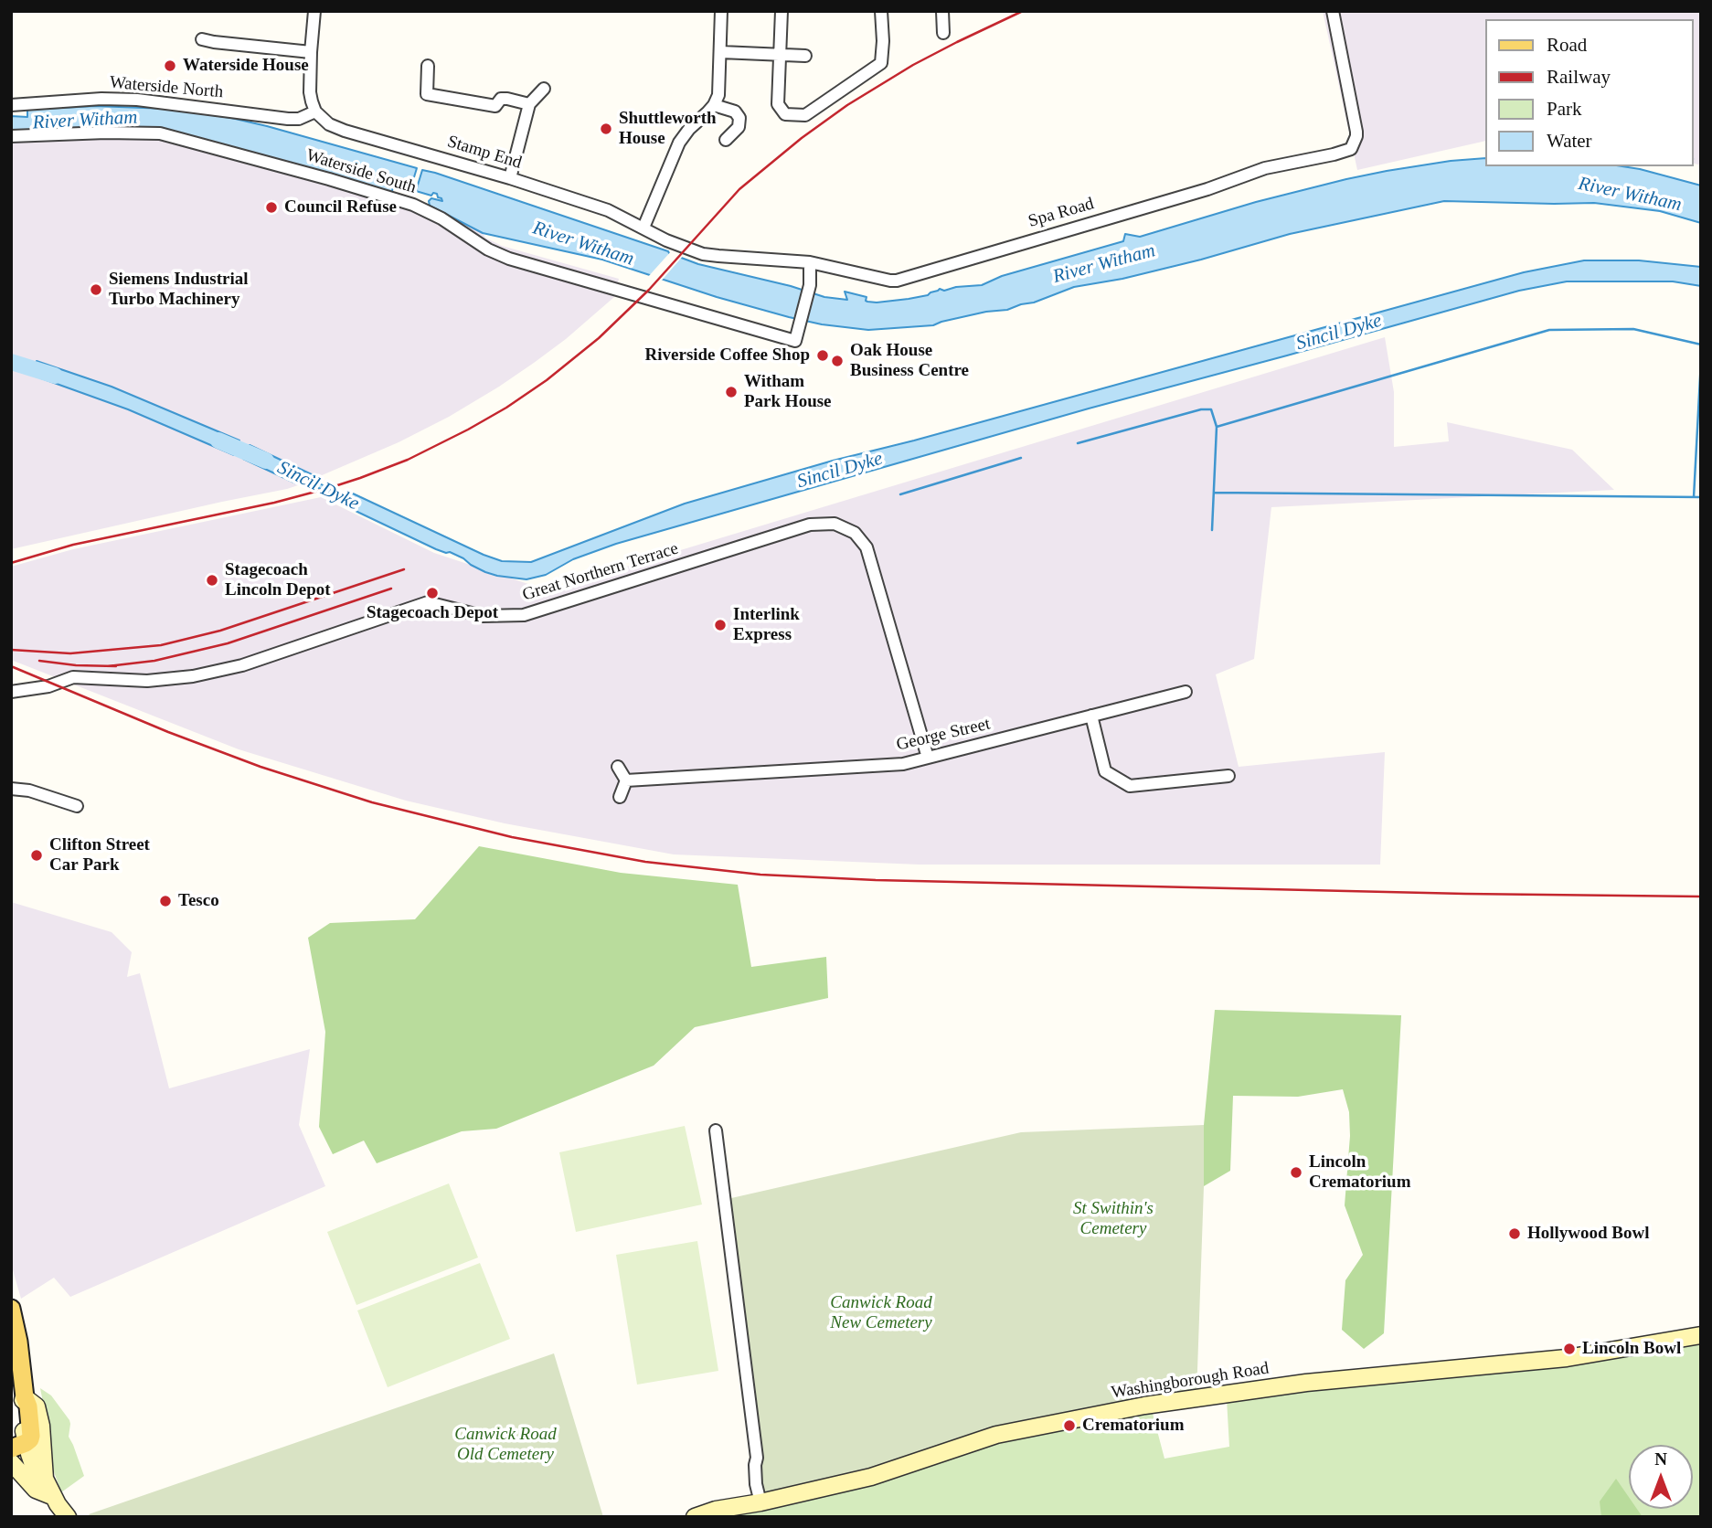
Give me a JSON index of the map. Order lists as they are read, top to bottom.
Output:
{
  "streets": {
    "main road": ["Washingborough Road"],
    "street": [
      "Waterside North",
      "Stamp End",
      "Waterside South",
      "Spa Road",
      "Great Northern Terrace",
      "George Street"
    ]
  },
  "crossings": [
    ["Waterside North", "Stamp End"],
    ["Stamp End", "Spa Road"],
    ["Waterside South", "Spa Road"],
    ["Great Northern Terrace", "George Street"]
  ],
  "water": ["River Witham", "Sincil Dyke"],
  "parks": ["St Swithin's Cemetery", "Canwick Road New Cemetery", "Canwick Road Old Cemetery"],
  "places": [
    "Waterside House",
    "Shuttleworth House",
    "Council Refuse",
    "Siemens Industrial Turbo Machinery",
    "Riverside Coffee Shop",
    "Oak House Business Centre",
    "Witham Park House",
    "Stagecoach Lincoln Depot",
    "Stagecoach Depot",
    "Interlink Express",
    "Clifton Street Car Park",
    "Tesco",
    "Lincoln Crematorium",
    "Hollywood Bowl",
    "Lincoln Bowl",
    "Crematorium"
  ],
  "legend": [
    "Road",
    "Railway",
    "Park",
    "Water"
  ],
  "north": "top"
}
